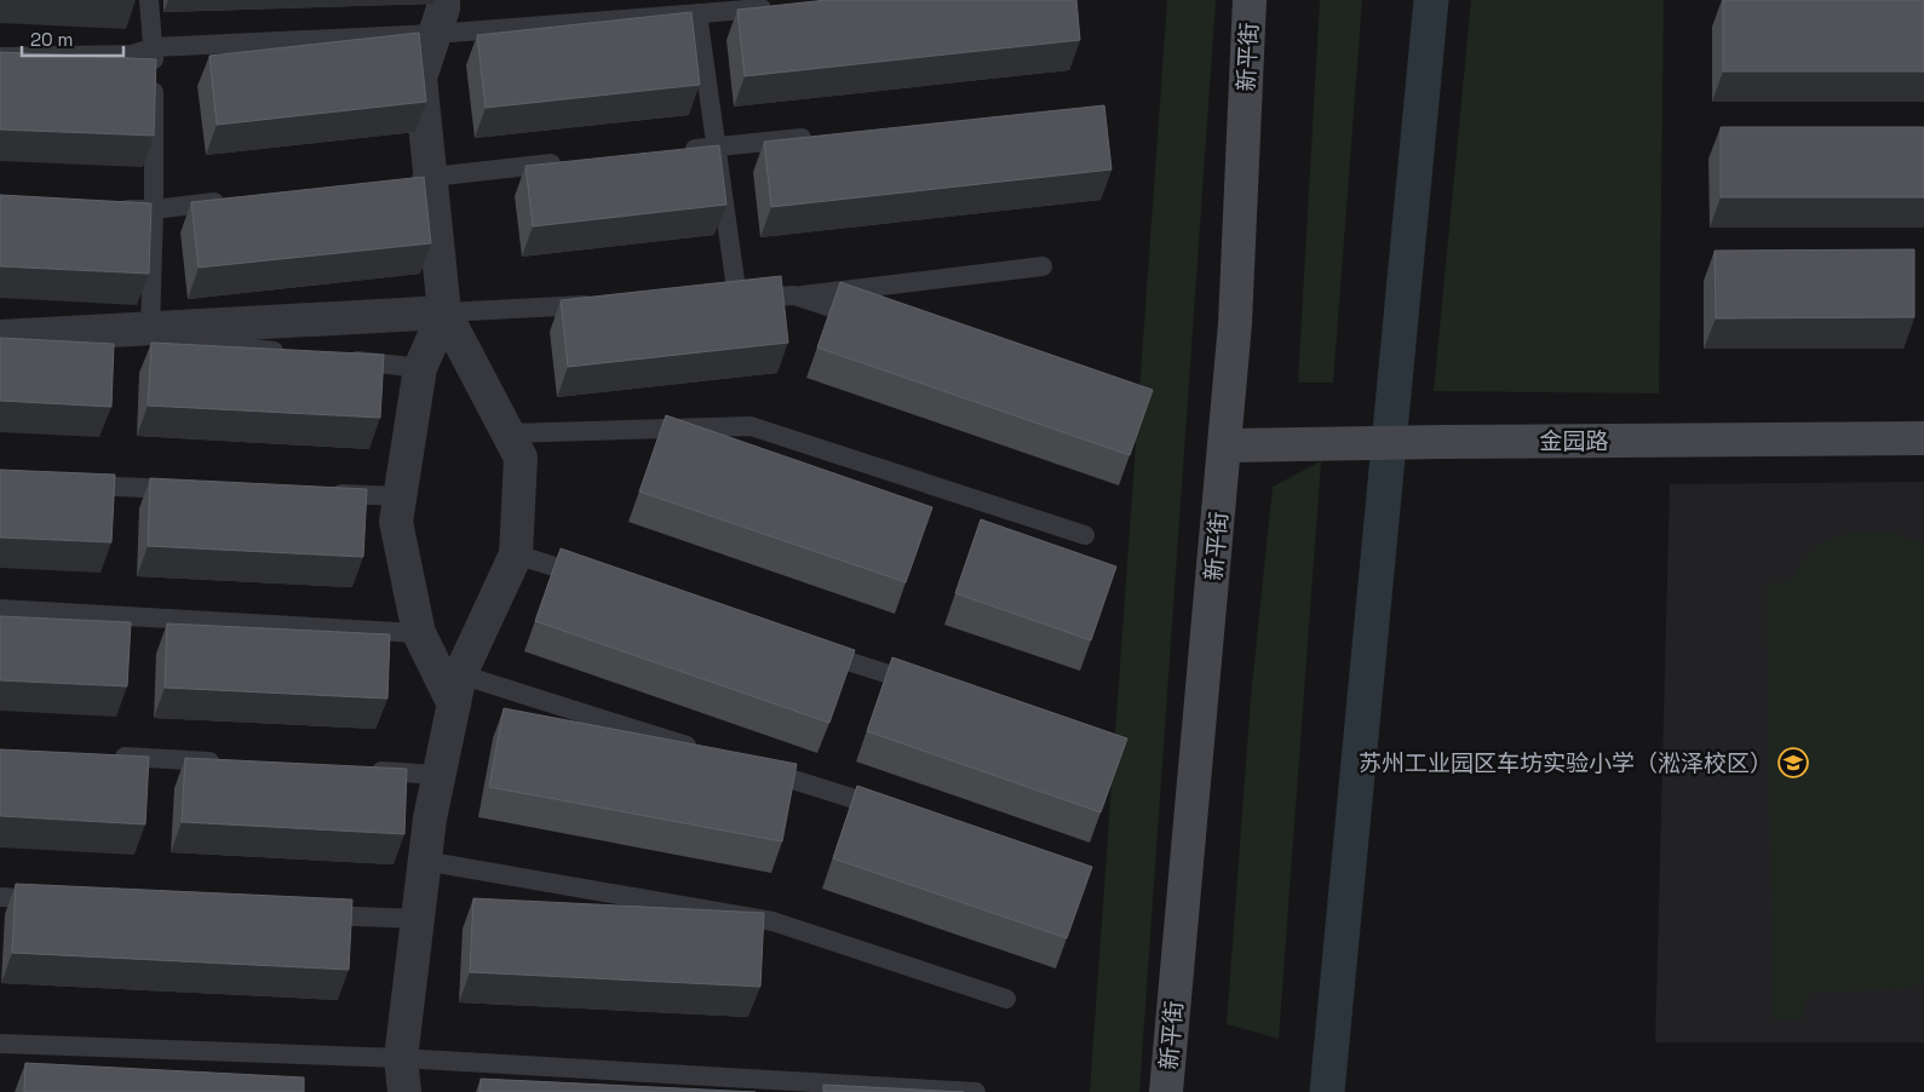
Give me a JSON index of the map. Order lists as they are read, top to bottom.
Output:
{
  "streets": {
    "main road": ["新平街", "金园路"]
  },
  "crossings": [
    ["新平街", "金园路"]
  ],
  "places": {
    "school or university": ["苏州工业园区车坊实验小学（淞泽校区）"]
  },
  "scale_bar": "20 m"
}
